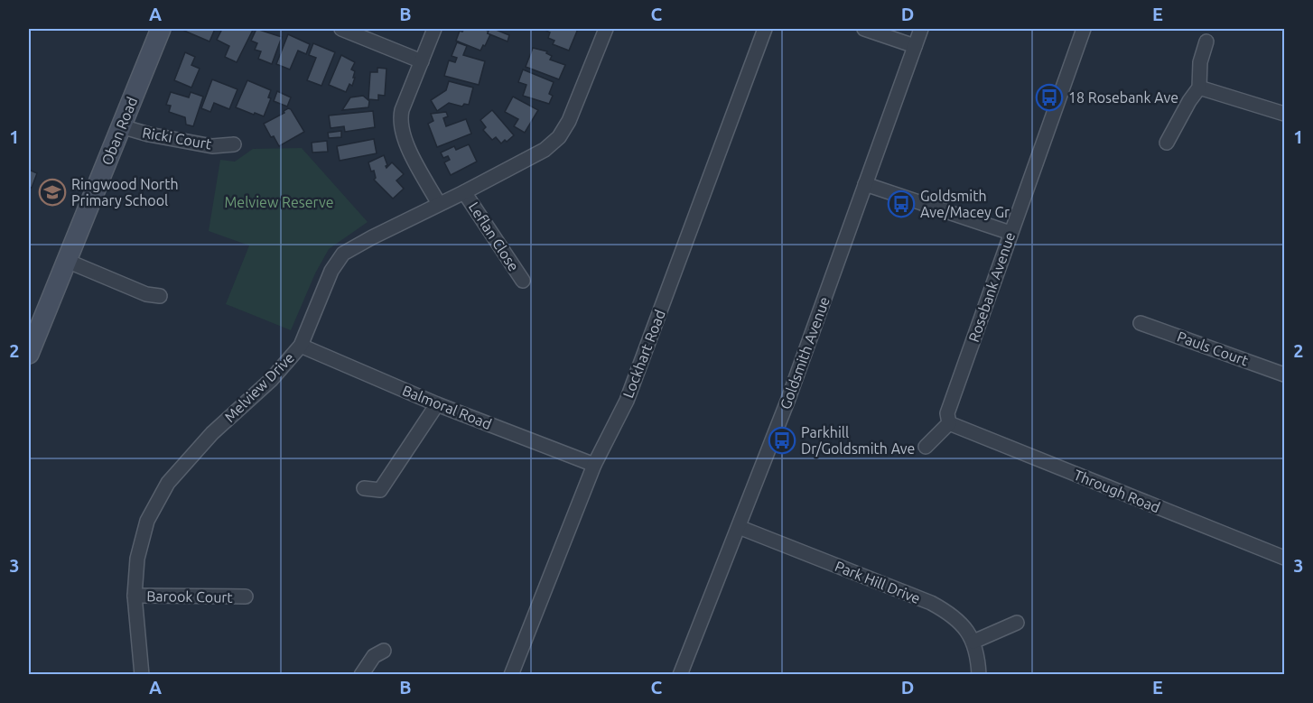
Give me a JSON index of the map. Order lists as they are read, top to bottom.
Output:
{
  "streets": {
    "street": [
      "Oban Road",
      "Ricki Court",
      "Leflan Close",
      "Rosebank Avenue",
      "Pauls Court",
      "Goldsmith Avenue",
      "Lockhart Road",
      "Melview Drive",
      "Balmoral Road",
      "Through Road",
      "Park Hill Drive",
      "Barook Court"
    ]
  },
  "crossings": [
    ["Oban Road", "Ricki Court"],
    ["Leflan Close", "Melview Drive"],
    ["Rosebank Avenue", "Through Road"],
    ["Goldsmith Avenue", "Park Hill Drive"],
    ["Lockhart Road", "Balmoral Road"],
    ["Melview Drive", "Balmoral Road"],
    ["Melview Drive", "Barook Court"]
  ],
  "parks": ["Melview Reserve"],
  "places": {
    "bus stop": ["18 Rosebank Ave", "Goldsmith Ave/Macey Gr", "Parkhill Dr/Goldsmith Ave"],
    "school or university": ["Ringwood North Primary School"]
  },
  "grid": {
    "columns": [
      "A",
      "B",
      "C",
      "D",
      "E"
    ],
    "rows": ["1", "2", "3"]
  }
}
